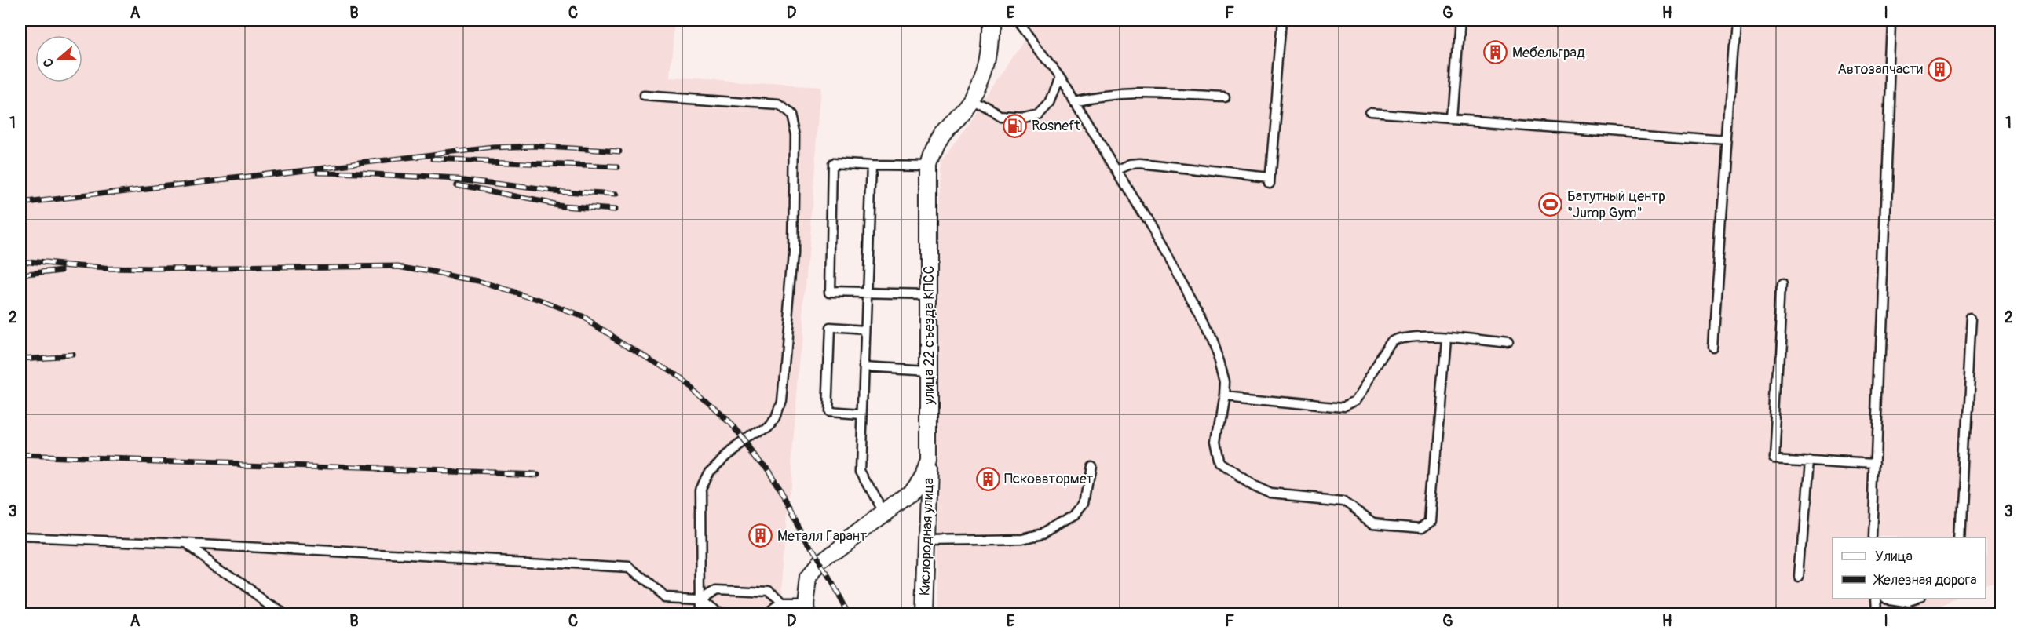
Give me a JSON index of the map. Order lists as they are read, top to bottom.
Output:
{
  "streets": {
    "street": ["улица 22 съезда КПСС", "Кислородная улица"]
  },
  "crossings": [
    ["улица 22 съезда КПСС", "Кислородная улица"]
  ],
  "places": {
    "building": [
      "Мебельград",
      "Автозапчасти",
      "Псковвтормет",
      "Металл Гарант"
    ],
    "fuel station": ["Rosneft"],
    "sports": ["Батутный центр \"Jump Gym\""]
  },
  "legend": ["Улица", "Железная дорога"],
  "north": "left",
  "grid": {
    "columns": [
      "A",
      "B",
      "C",
      "D",
      "E",
      "F",
      "G",
      "H",
      "I"
    ],
    "rows": ["1", "2", "3"]
  }
}
